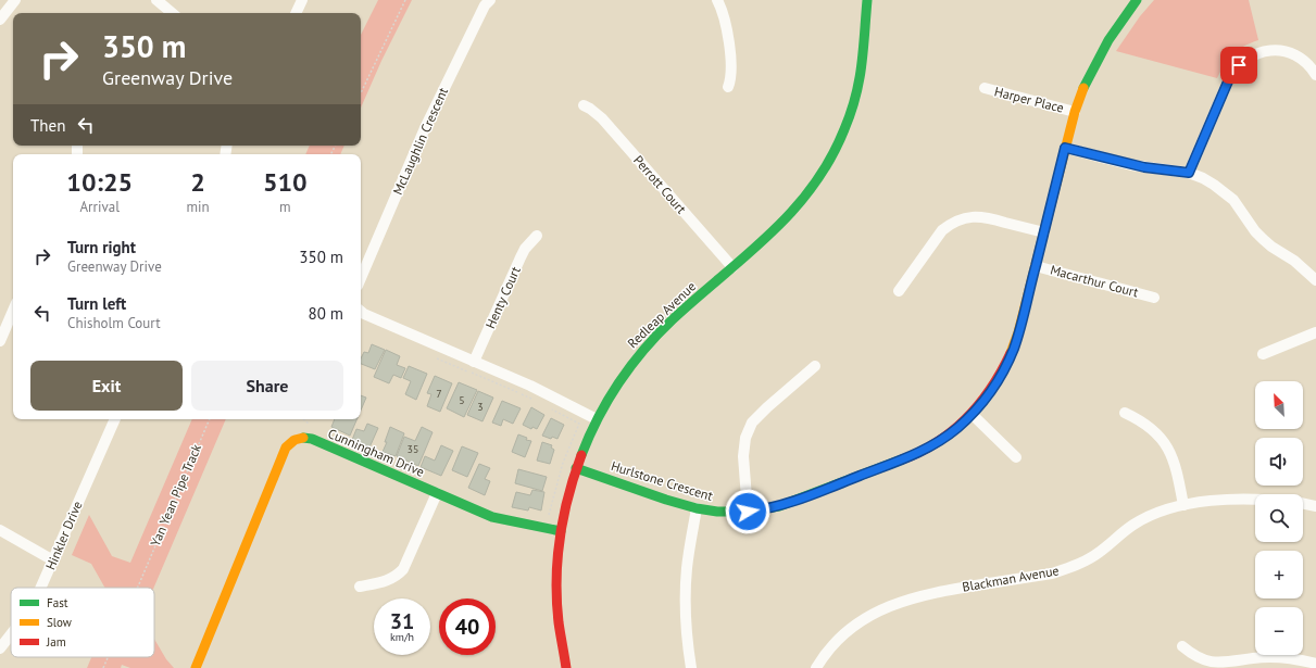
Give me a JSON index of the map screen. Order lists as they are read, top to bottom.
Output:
{
  "streets": {
    "street": [
      "Harper Place",
      "McLaughlin Crescent",
      "Perrott Court",
      "Macarthur Court",
      "Henty Court",
      "Redleap Avenue",
      "Cunningham Drive",
      "Hurlstone Crescent",
      "Hinkler Drive",
      "Blackman Avenue"
    ],
    "path": ["Yan Yean Pipe Track"]
  },
  "crossings": [
    ["Harper Place", "Hurlstone Crescent"],
    ["Perrott Court", "Redleap Avenue"],
    ["Macarthur Court", "Hurlstone Crescent"],
    ["Redleap Avenue", "Cunningham Drive"],
    ["Redleap Avenue", "Hurlstone Crescent"]
  ],
  "house_numbers": [
    "7",
    "5",
    "3",
    "35"
  ],
  "legend": ["Fast", "Slow", "Jam"],
  "north": "top left",
  "page": {
    "turn": ["350 m", "Greenway Drive"],
    "then": "Then",
    "eta": [
      "10:25",
      "Arrival",
      "2",
      "min",
      "510",
      "m"
    ],
    "list": [
      {
        "name": "Turn right",
        "note": "Greenway Drive",
        "value": "350 m"
      },
      {
        "name": "Turn left",
        "note": "Chisholm Court",
        "value": "80 m"
      }
    ],
    "buttons": ["Exit", "Share"],
    "map_buttons": ["+", "−"],
    "speed": "31 km/h",
    "limit": "40"
  }
}
